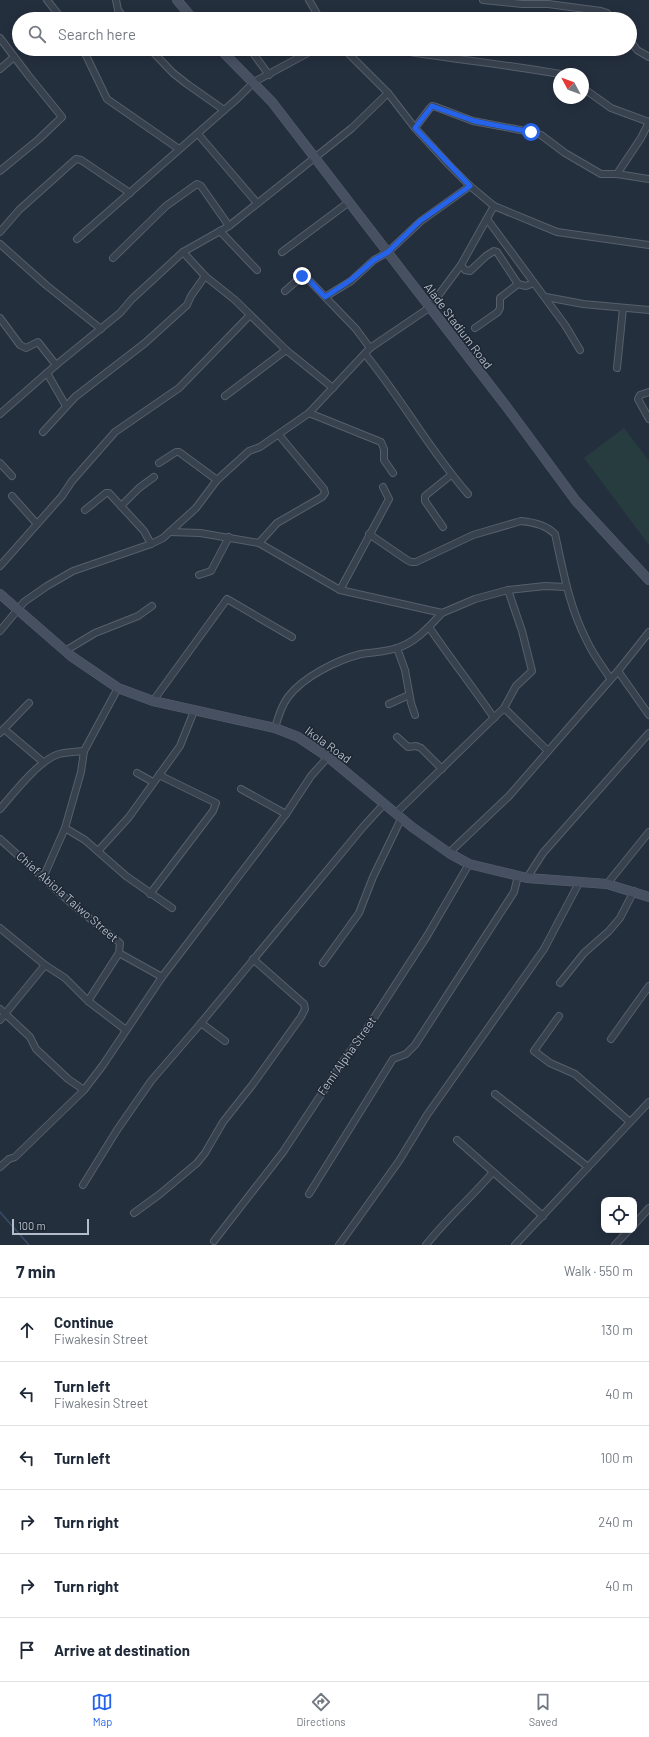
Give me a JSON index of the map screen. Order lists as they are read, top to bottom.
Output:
{
  "streets": {
    "street": [
      "Alade Stadium Road",
      "Ikola Road",
      "Chief Abiola Taiwo Street",
      "Femi Alpha Street"
    ]
  },
  "crossings": [
    ["Ikola Road", "Femi Alpha Street"]
  ],
  "scale_bar": "100 m",
  "north": "top left",
  "page": {
    "search": "Search here",
    "scale": "100 m",
    "heading": ["7 min", "Walk · 550 m"],
    "list": [
      ["Continue", "Fiwakesin Street", "130 m"],
      ["Turn left", "Fiwakesin Street", "40 m"],
      ["Turn left", "100 m"],
      ["Turn right", "240 m"],
      ["Turn right", "40 m"],
      "Arrive at destination"
    ],
    "nav": ["Map", "Directions", "Saved"]
  }
}
